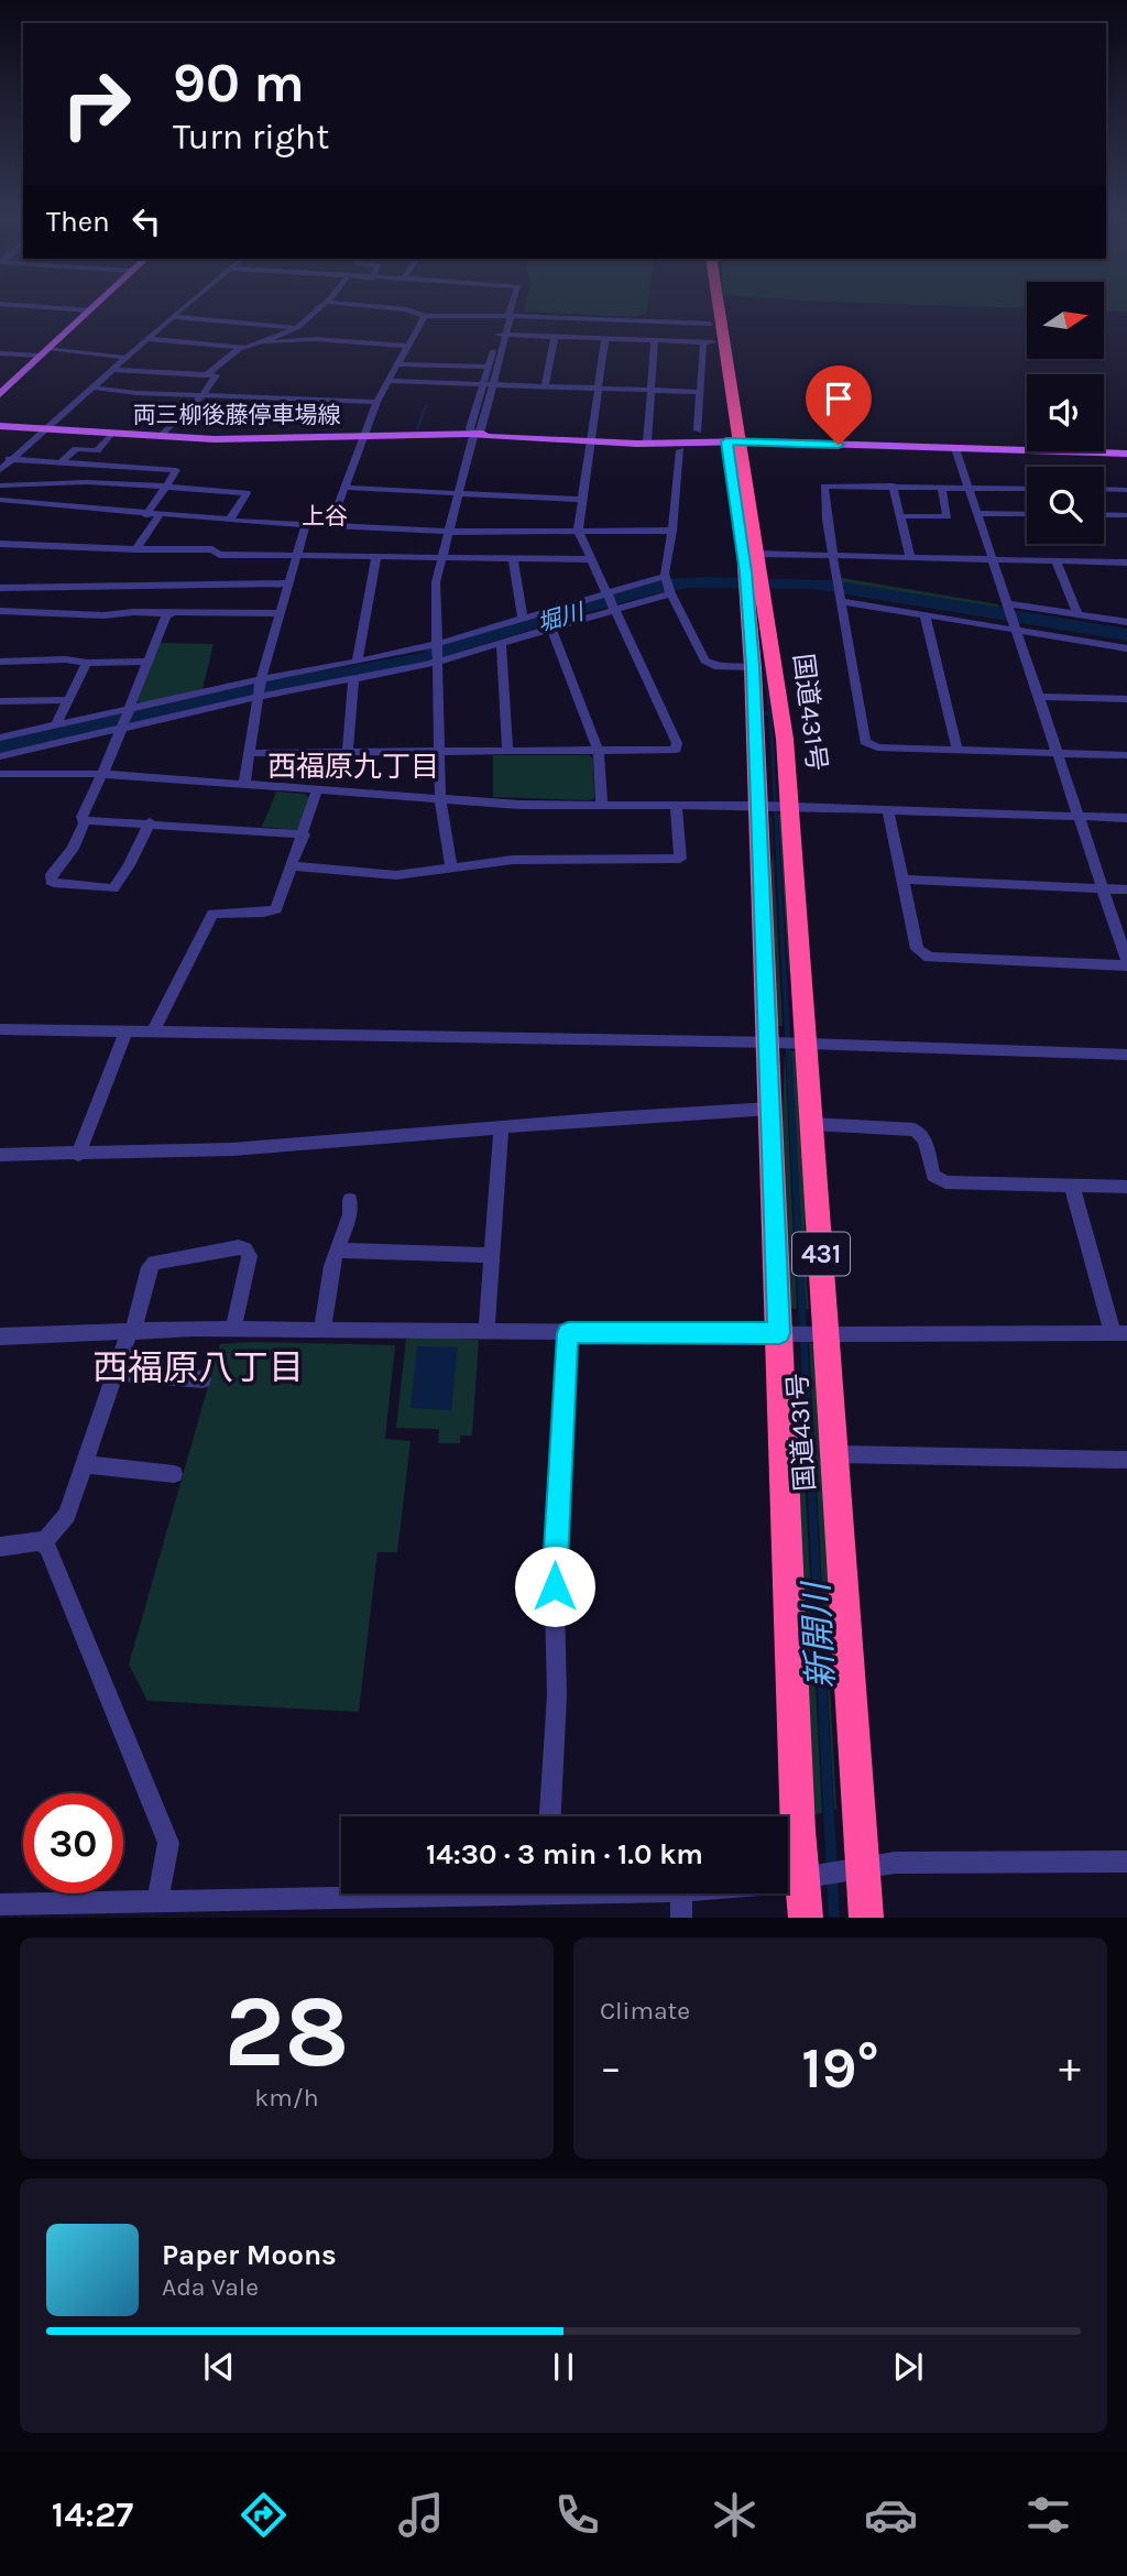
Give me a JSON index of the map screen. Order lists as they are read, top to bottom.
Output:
{
  "streets": {
    "highway": ["国道431号", "431"],
    "main road": ["両三柳後藤停車場線"]
  },
  "crossings": [
    ["両三柳後藤停車場線", "国道431号"]
  ],
  "districts": ["上谷", "西福原九丁目", "西福原八丁目"],
  "water": ["堀川", "新開川"],
  "north": "right",
  "page": {
    "turn": ["90 m", "Turn right"],
    "then": "Then",
    "limit": "30",
    "trip": "14:30 · 3 min · 1.0 km",
    "tile": [
      ["28", "km/h"],
      "Climate"
    ],
    "heat": ["−", "19°", "+"],
    "song": ["Paper Moons", "Ada Vale"],
    "tabs": "14:27"
  }
}
